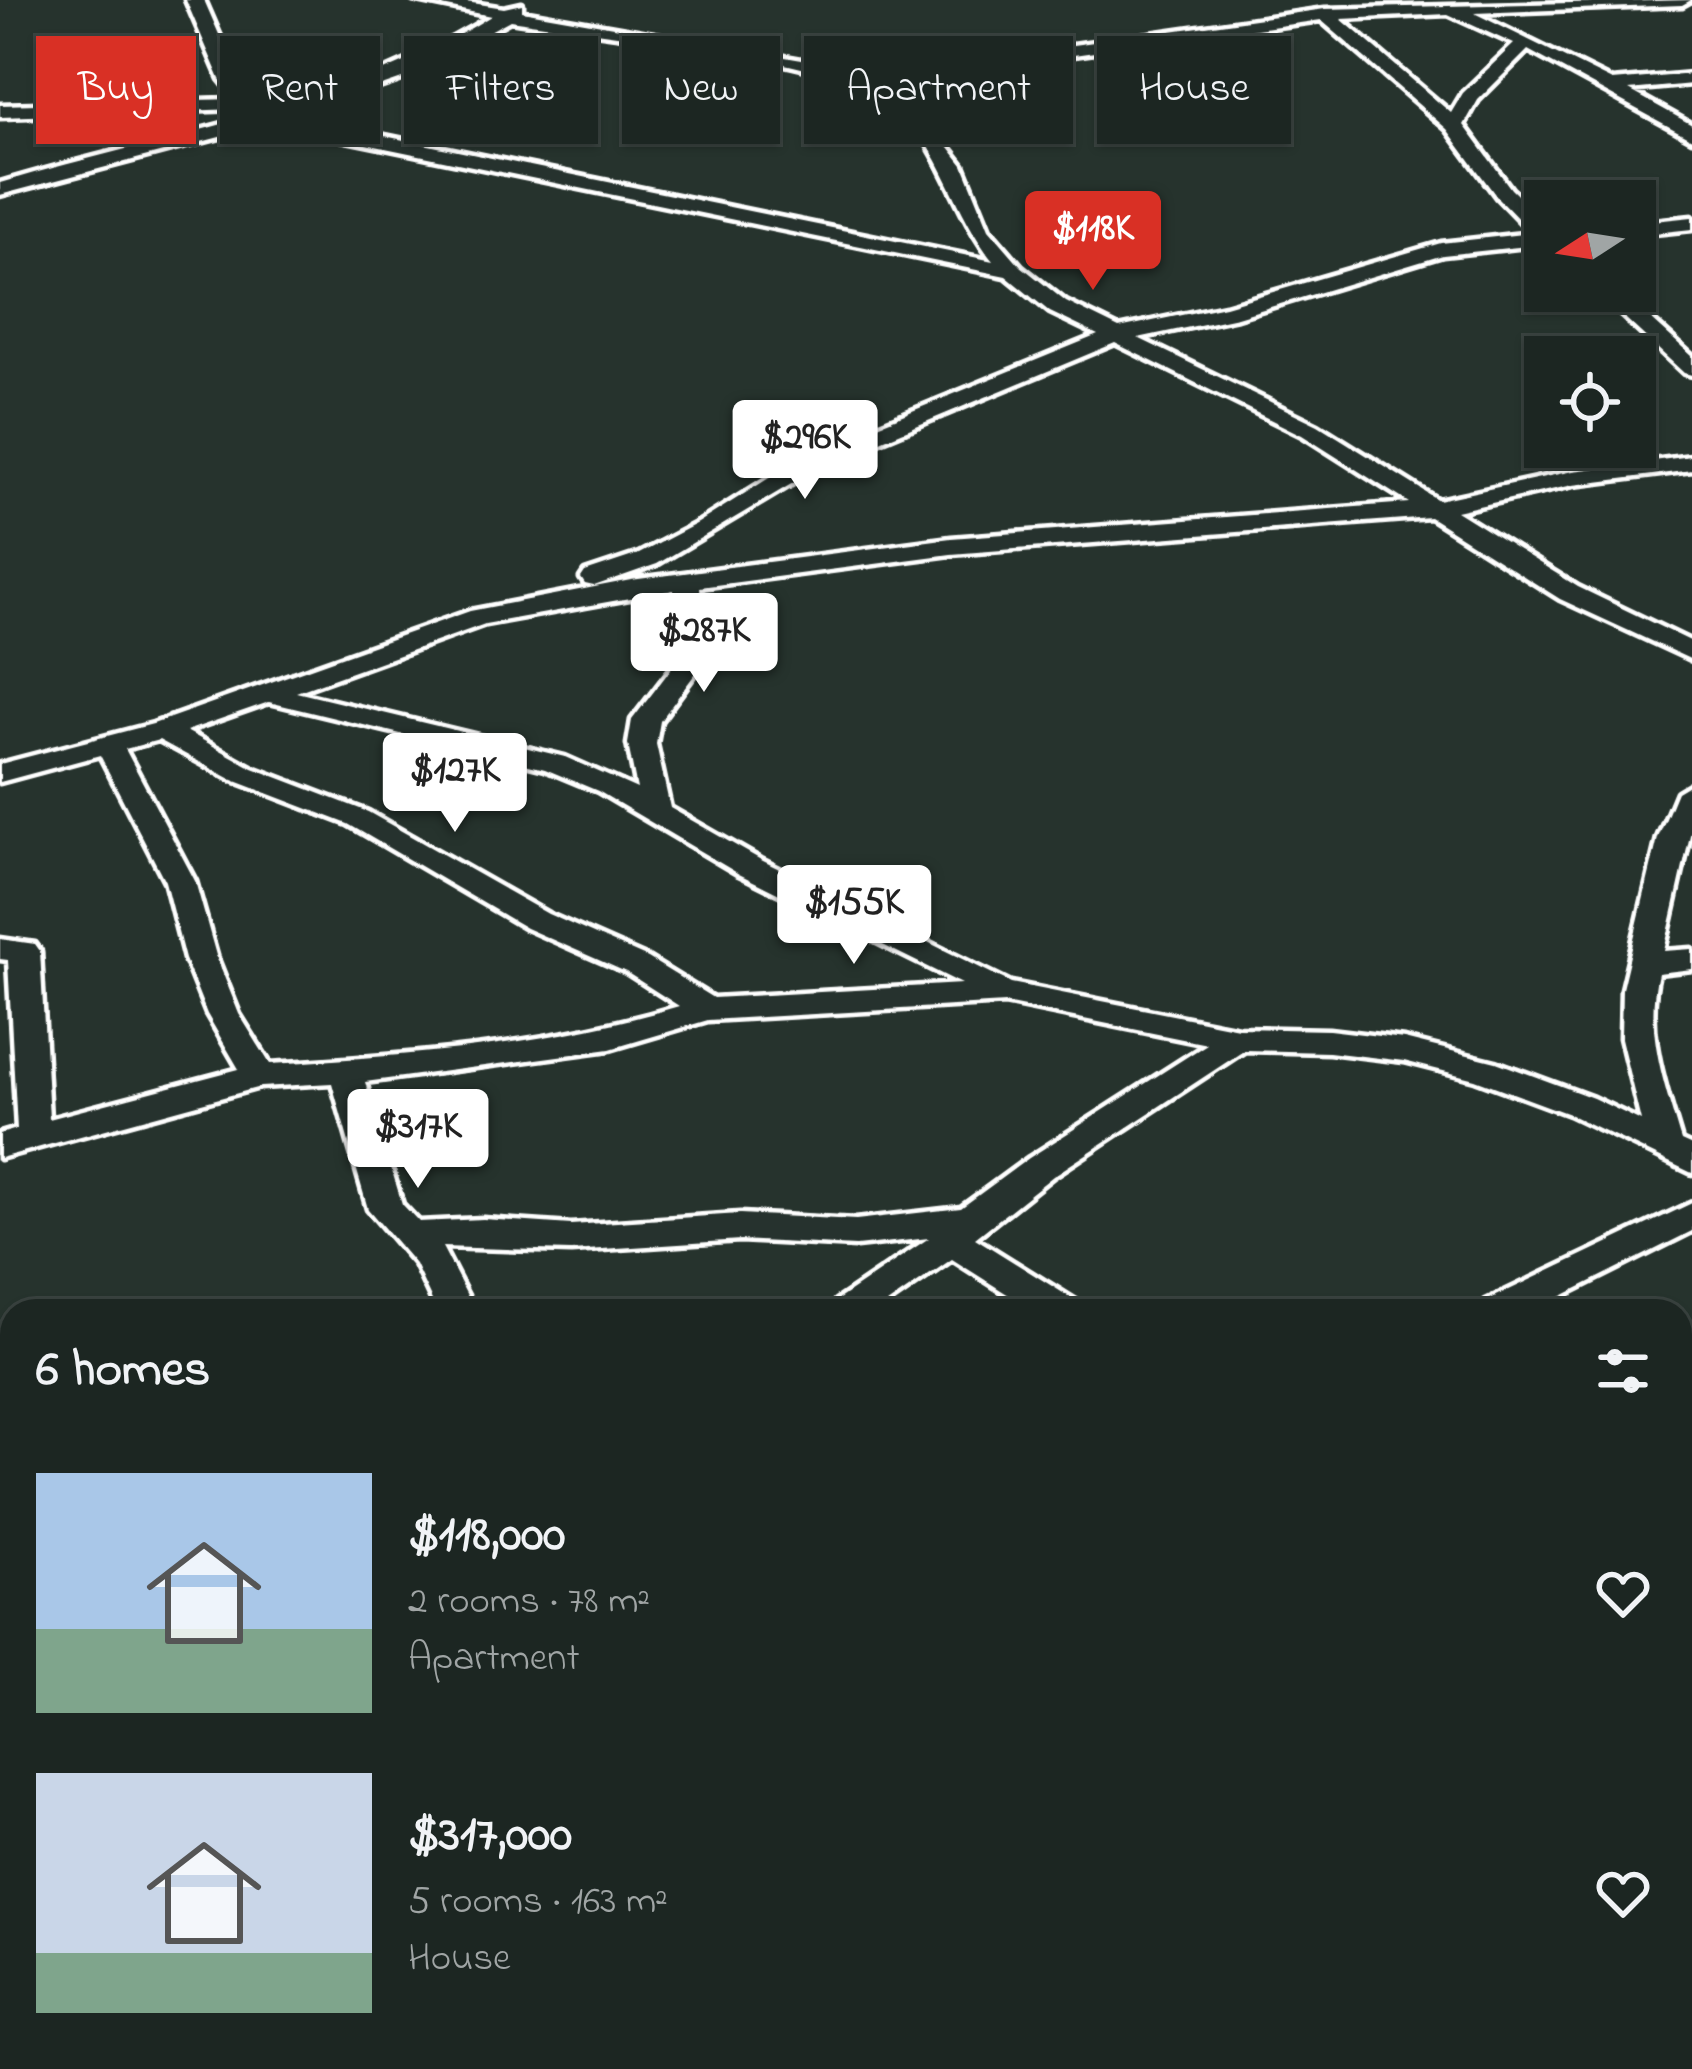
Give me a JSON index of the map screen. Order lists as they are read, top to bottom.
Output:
{
  "north": "left",
  "page": {
    "chip": [
      "Buy",
      "Rent",
      "Filters",
      "New",
      "Apartment",
      "House"
    ],
    "price": [
      "$118K",
      "$296K",
      "$287K",
      "$127K",
      "$155K",
      "$317K"
    ],
    "heading": "6 homes",
    "list": [
      {
        "name": "$118,000",
        "note": "2 rooms · 78 m² · Apartment"
      },
      {
        "name": "$317,000",
        "note": "5 rooms · 163 m² · House"
      }
    ]
  }
}
